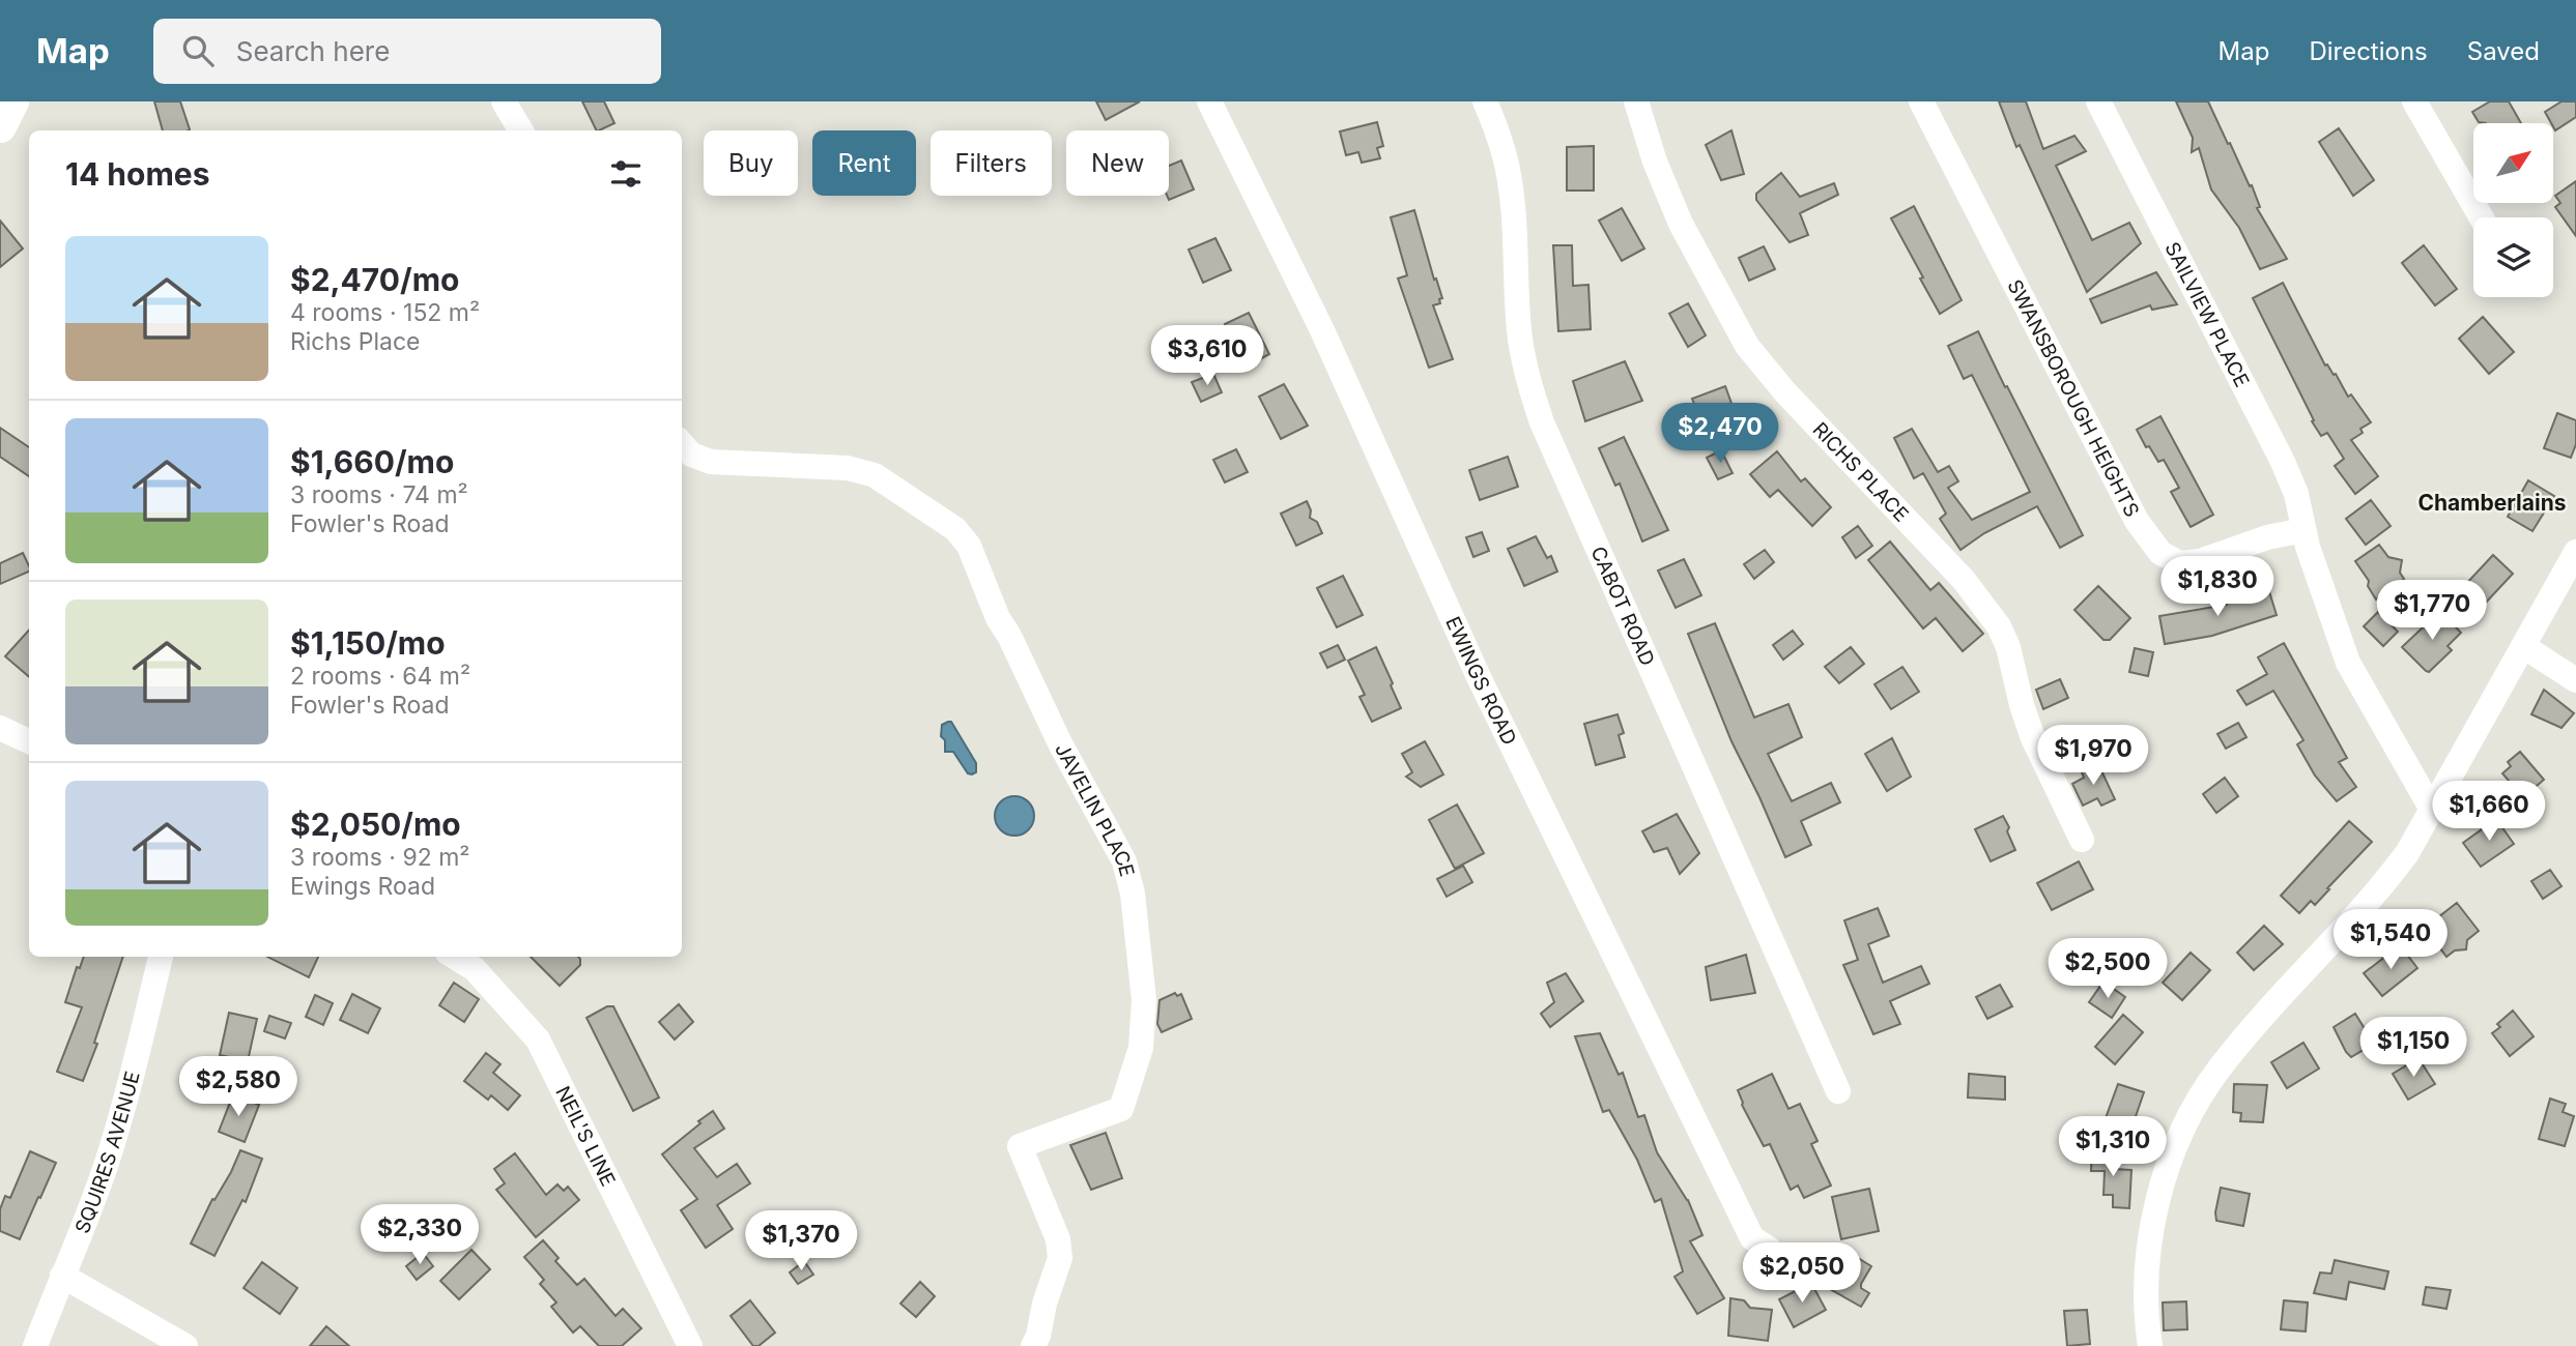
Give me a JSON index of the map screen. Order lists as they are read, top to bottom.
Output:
{
  "streets": {
    "street": [
      "SAILVIEW PLACE",
      "SWANSBOROUGH HEIGHTS",
      "RICHS PLACE",
      "CABOT ROAD",
      "EWINGS ROAD",
      "JAVELIN PLACE",
      "NEIL'S LINE",
      "SQUIRES AVENUE"
    ]
  },
  "crossings": [
    ["SAILVIEW PLACE", "SWANSBOROUGH HEIGHTS"]
  ],
  "districts": ["Chamberlains"],
  "north": "top right",
  "page": {
    "header": "Map",
    "search": "Search here",
    "nav": ["Map", "Directions", "Saved"],
    "chip": [
      "Buy",
      "Rent",
      "Filters",
      "New"
    ],
    "heading": "14 homes",
    "list": [
      {
        "name": "$2,470/mo",
        "note": "4 rooms · 152 m² · Richs Place"
      },
      {
        "name": "$1,660/mo",
        "note": "3 rooms · 74 m² · Fowler's Road"
      },
      {
        "name": "$1,150/mo",
        "note": "2 rooms · 64 m² · Fowler's Road"
      },
      {
        "name": "$2,050/mo",
        "note": "3 rooms · 92 m² · Ewings Road"
      }
    ],
    "price": [
      "$3,610",
      "$2,470",
      "$1,830",
      "$1,770",
      "$1,970",
      "$1,660",
      "$1,540",
      "$2,500",
      "$1,150",
      "$2,580",
      "$1,310",
      "$2,330",
      "$1,370",
      "$2,050"
    ]
  }
}
